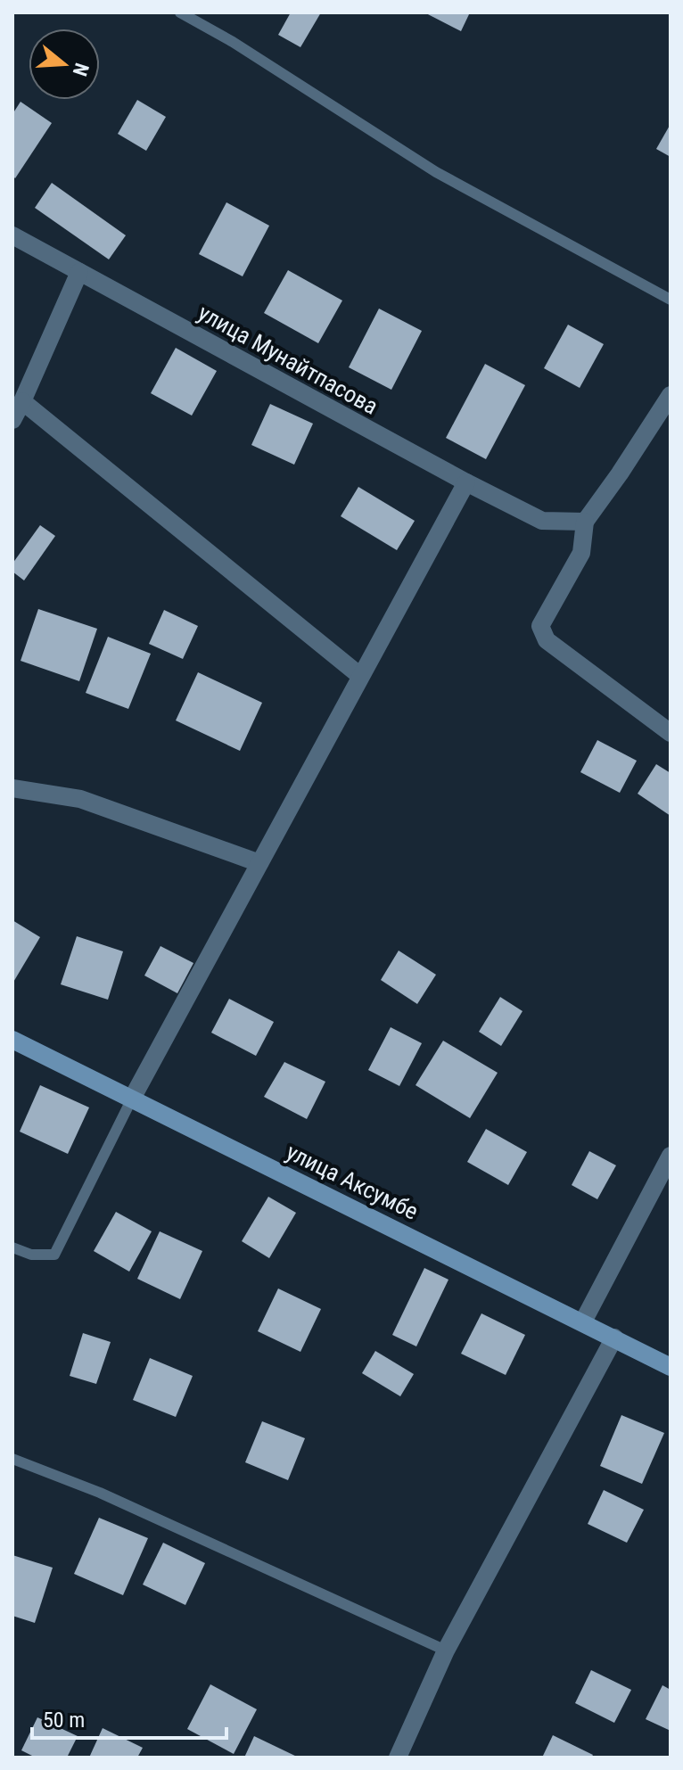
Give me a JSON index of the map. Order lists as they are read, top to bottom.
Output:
{
  "streets": {
    "main road": ["улица Аксумбе"],
    "street": ["улица Мунайтпасова"]
  },
  "scale_bar": "50 m",
  "north": "right"
}
